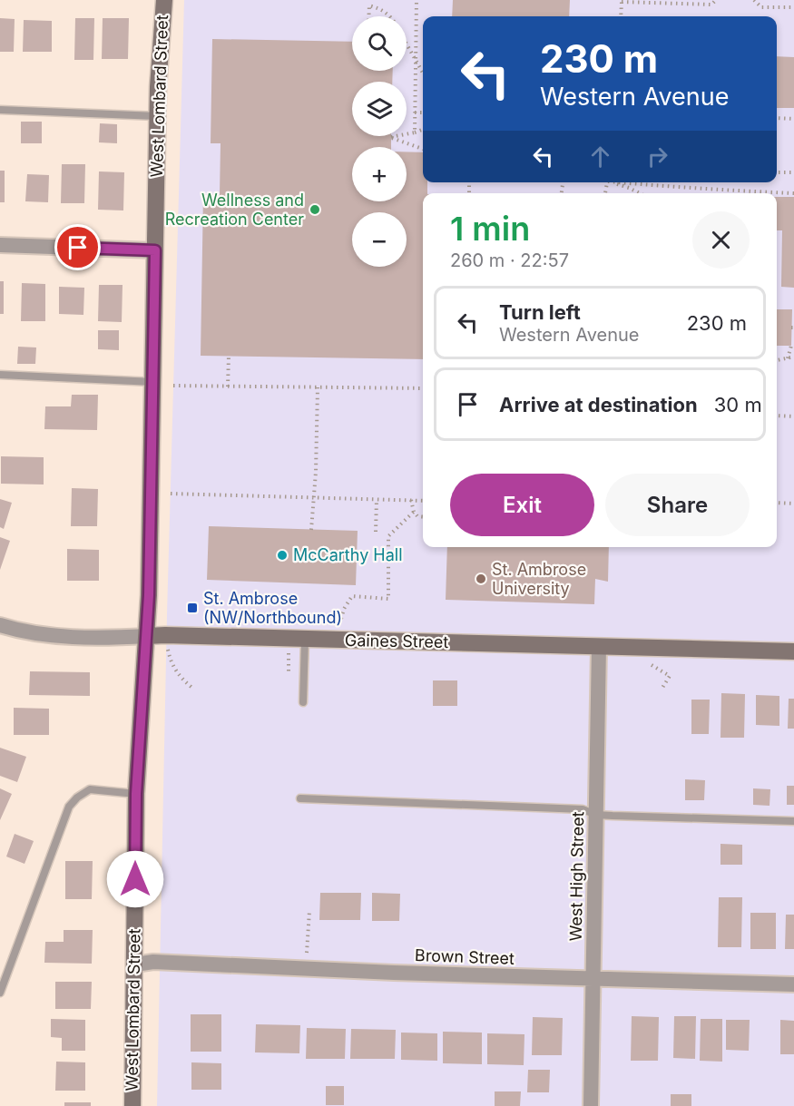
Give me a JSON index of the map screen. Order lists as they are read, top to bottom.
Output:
{
  "streets": {
    "street": [
      "West Lombard Street",
      "Gaines Street",
      "West High Street",
      "Brown Street"
    ]
  },
  "crossings": [
    ["West Lombard Street", "Gaines Street"],
    ["West Lombard Street", "Brown Street"],
    ["Gaines Street", "West High Street"],
    ["West High Street", "Brown Street"]
  ],
  "places": {
    "other": ["Wellness and Recreation Center", "McCarthy Hall", "St. Ambrose University"],
    "transit": ["St. Ambrose (NW/Northbound)"]
  },
  "page": {
    "map_buttons": ["+", "−"],
    "turn": ["230 m", "Western Avenue"],
    "heading": ["1 min", "260 m · 22:57"],
    "list": [
      {
        "name": "Turn left",
        "note": "Western Avenue",
        "value": "230 m"
      },
      {
        "name": "Arrive at destination",
        "value": "30 m"
      }
    ],
    "buttons": ["Exit", "Share"]
  }
}
